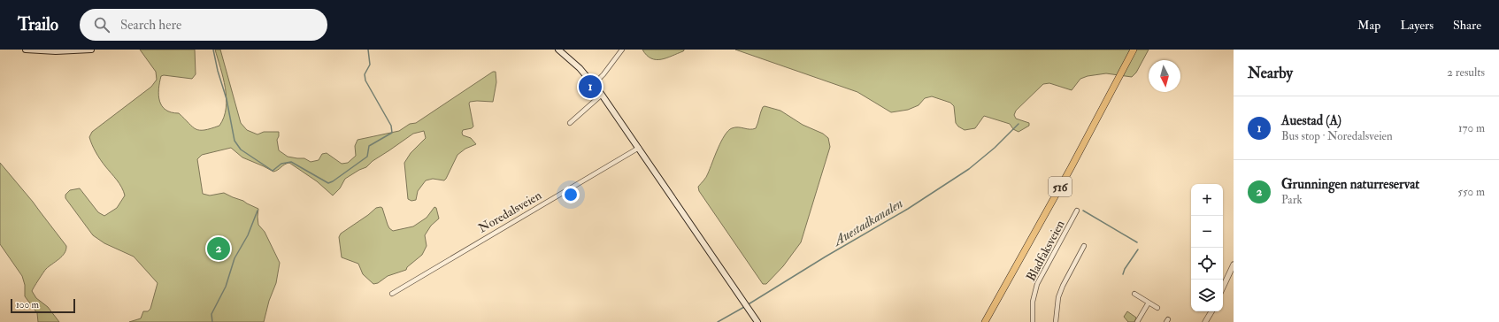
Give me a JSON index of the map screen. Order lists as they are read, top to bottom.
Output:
{
  "streets": {
    "main road": ["516"],
    "street": ["Noredalsveien", "Bladfaksveien"]
  },
  "water": ["Auestadkanalen"],
  "scale_bar": "100 m",
  "north": "bottom",
  "page": {
    "header": "Trailo",
    "search": "Search here",
    "nav": ["Map", "Layers", "Share"],
    "heading": ["Nearby", "2 results"],
    "pins": ["1", "2"],
    "list": [
      {
        "mark": "1",
        "name": "Auestad (A)",
        "note": "Bus stop · Noredalsveien",
        "value": "170 m"
      },
      {
        "mark": "2",
        "name": "Grunningen naturreservat",
        "note": "Park",
        "value": "550 m"
      }
    ],
    "map_buttons": ["+", "−"],
    "scale": "100 m"
  }
}
